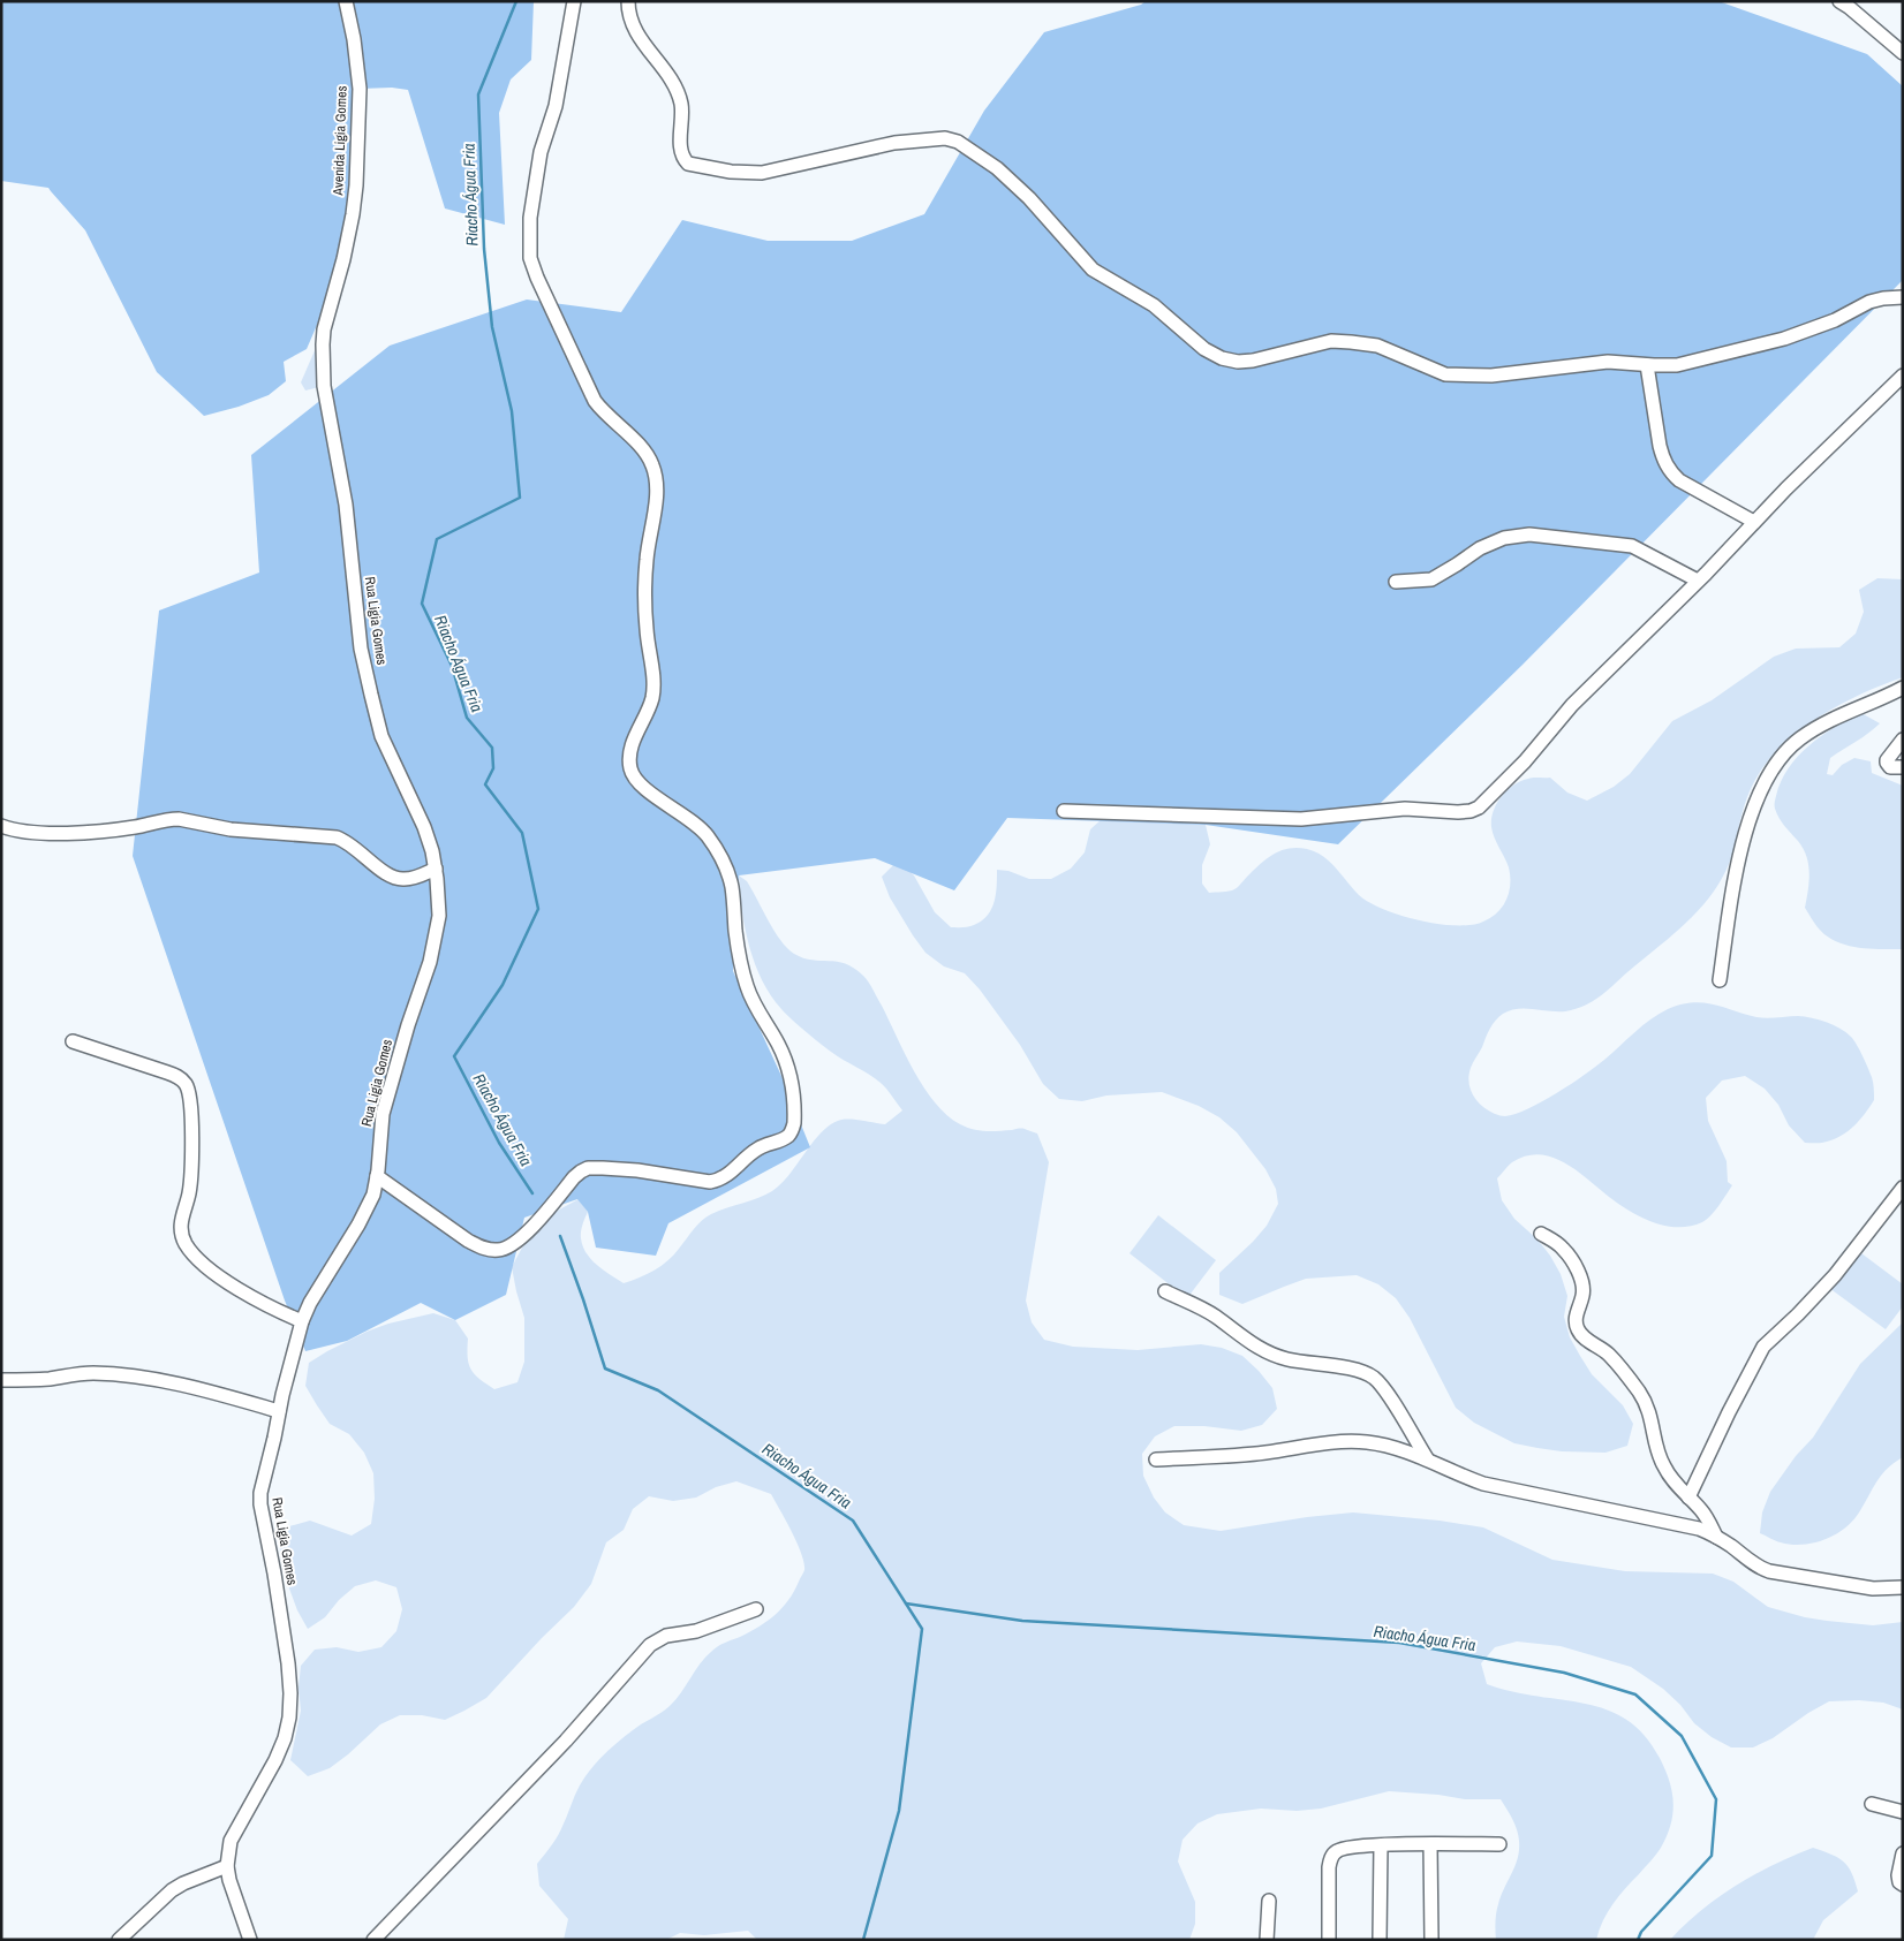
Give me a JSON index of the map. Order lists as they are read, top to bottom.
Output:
{
  "streets": {
    "street": ["Avenida Ligia Gomes", "Rua Ligia Gomes"]
  },
  "crossings": [
    ["Avenida Ligia Gomes", "Rua Ligia Gomes"]
  ],
  "water": ["Riacho Água Fria"]
}
